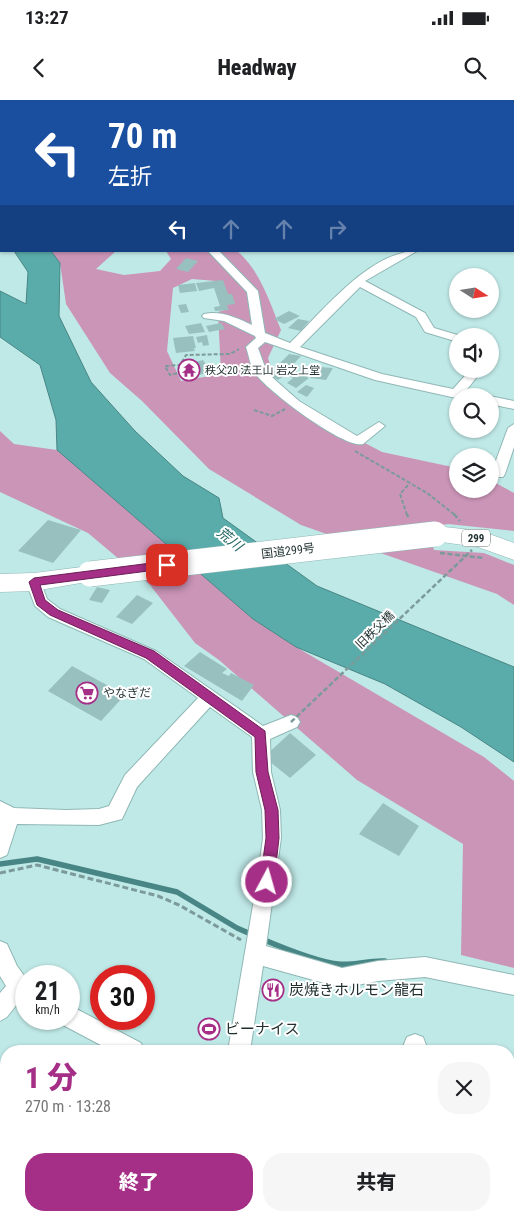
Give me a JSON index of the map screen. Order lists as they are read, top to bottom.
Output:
{
  "streets": {
    "highway": ["299", "国道299号"],
    "path": ["旧秩父橋"]
  },
  "crossings": [
    ["国道299号", "旧秩父橋"]
  ],
  "water": ["荒川"],
  "places": {
    "temple": ["秩父20 法王山 岩之上堂"],
    "supermarket": ["やなぎだ"],
    "restaurant": ["炭焼きホルモン龍石"],
    "sports": ["ビーナイス"]
  },
  "north": "right",
  "page": {
    "status": "13:27",
    "header": "Headway",
    "turn": ["70 m", "左折"],
    "speed": "21 km/h",
    "limit": "30",
    "heading": ["1 分", "270 m · 13:28"],
    "buttons": ["終了", "共有"]
  }
}
